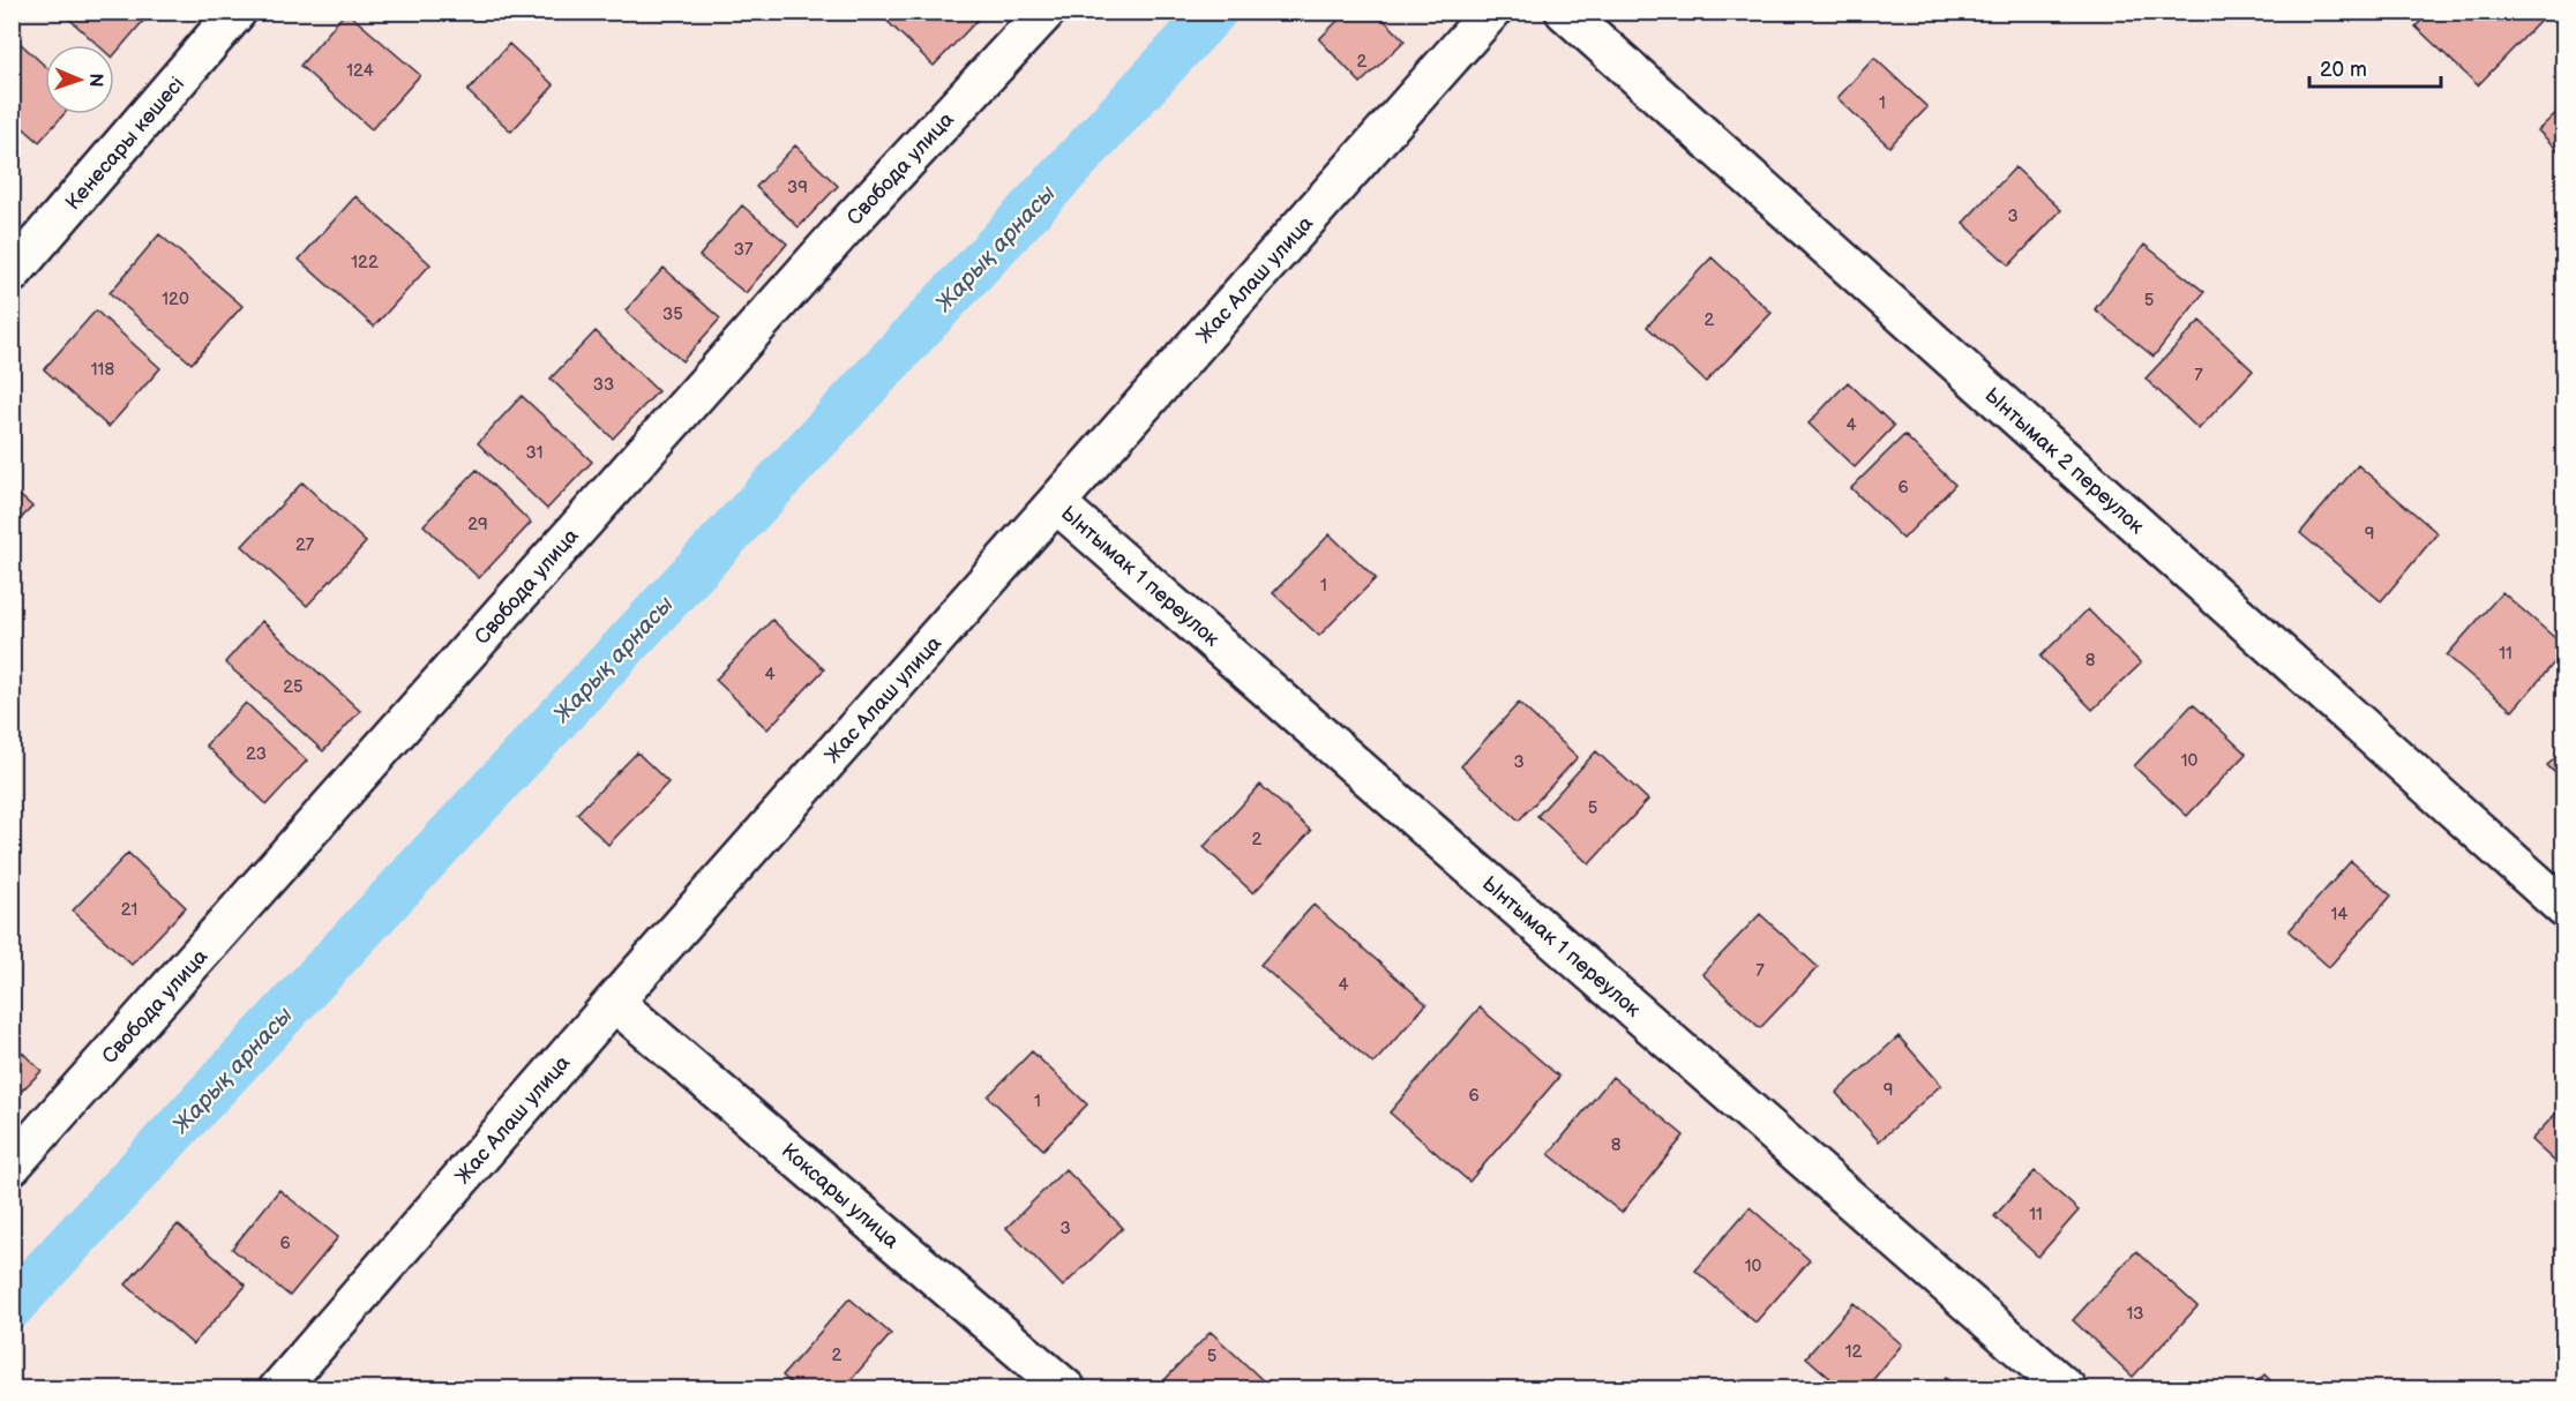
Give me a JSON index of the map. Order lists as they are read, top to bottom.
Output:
{
  "streets": {
    "street": [
      "Кенесары көшесі",
      "Свобода улица",
      "Жас Алаш улица",
      "Ынтымак 2 переулок",
      "Ынтымак 1 переулок",
      "Коксары улица"
    ]
  },
  "crossings": [
    ["Жас Алаш улица", "Ынтымак 1 переулок"],
    ["Жас Алаш улица", "Коксары улица"]
  ],
  "water": ["Жарық арнасы"],
  "house_numbers": [
    "2",
    "124",
    "1",
    "39",
    "3",
    "37",
    "122",
    "120",
    "5",
    "35",
    "2",
    "118",
    "7",
    "33",
    "4",
    "31",
    "6",
    "29",
    "9",
    "27",
    "1",
    "11",
    "8",
    "4",
    "25",
    "23",
    "10",
    "3",
    "5",
    "2",
    "21",
    "14",
    "7",
    "4",
    "9",
    "6",
    "1",
    "8",
    "11",
    "3",
    "6",
    "10",
    "13",
    "12",
    "2",
    "5"
  ],
  "scale_bar": "20 m",
  "north": "right"
}
